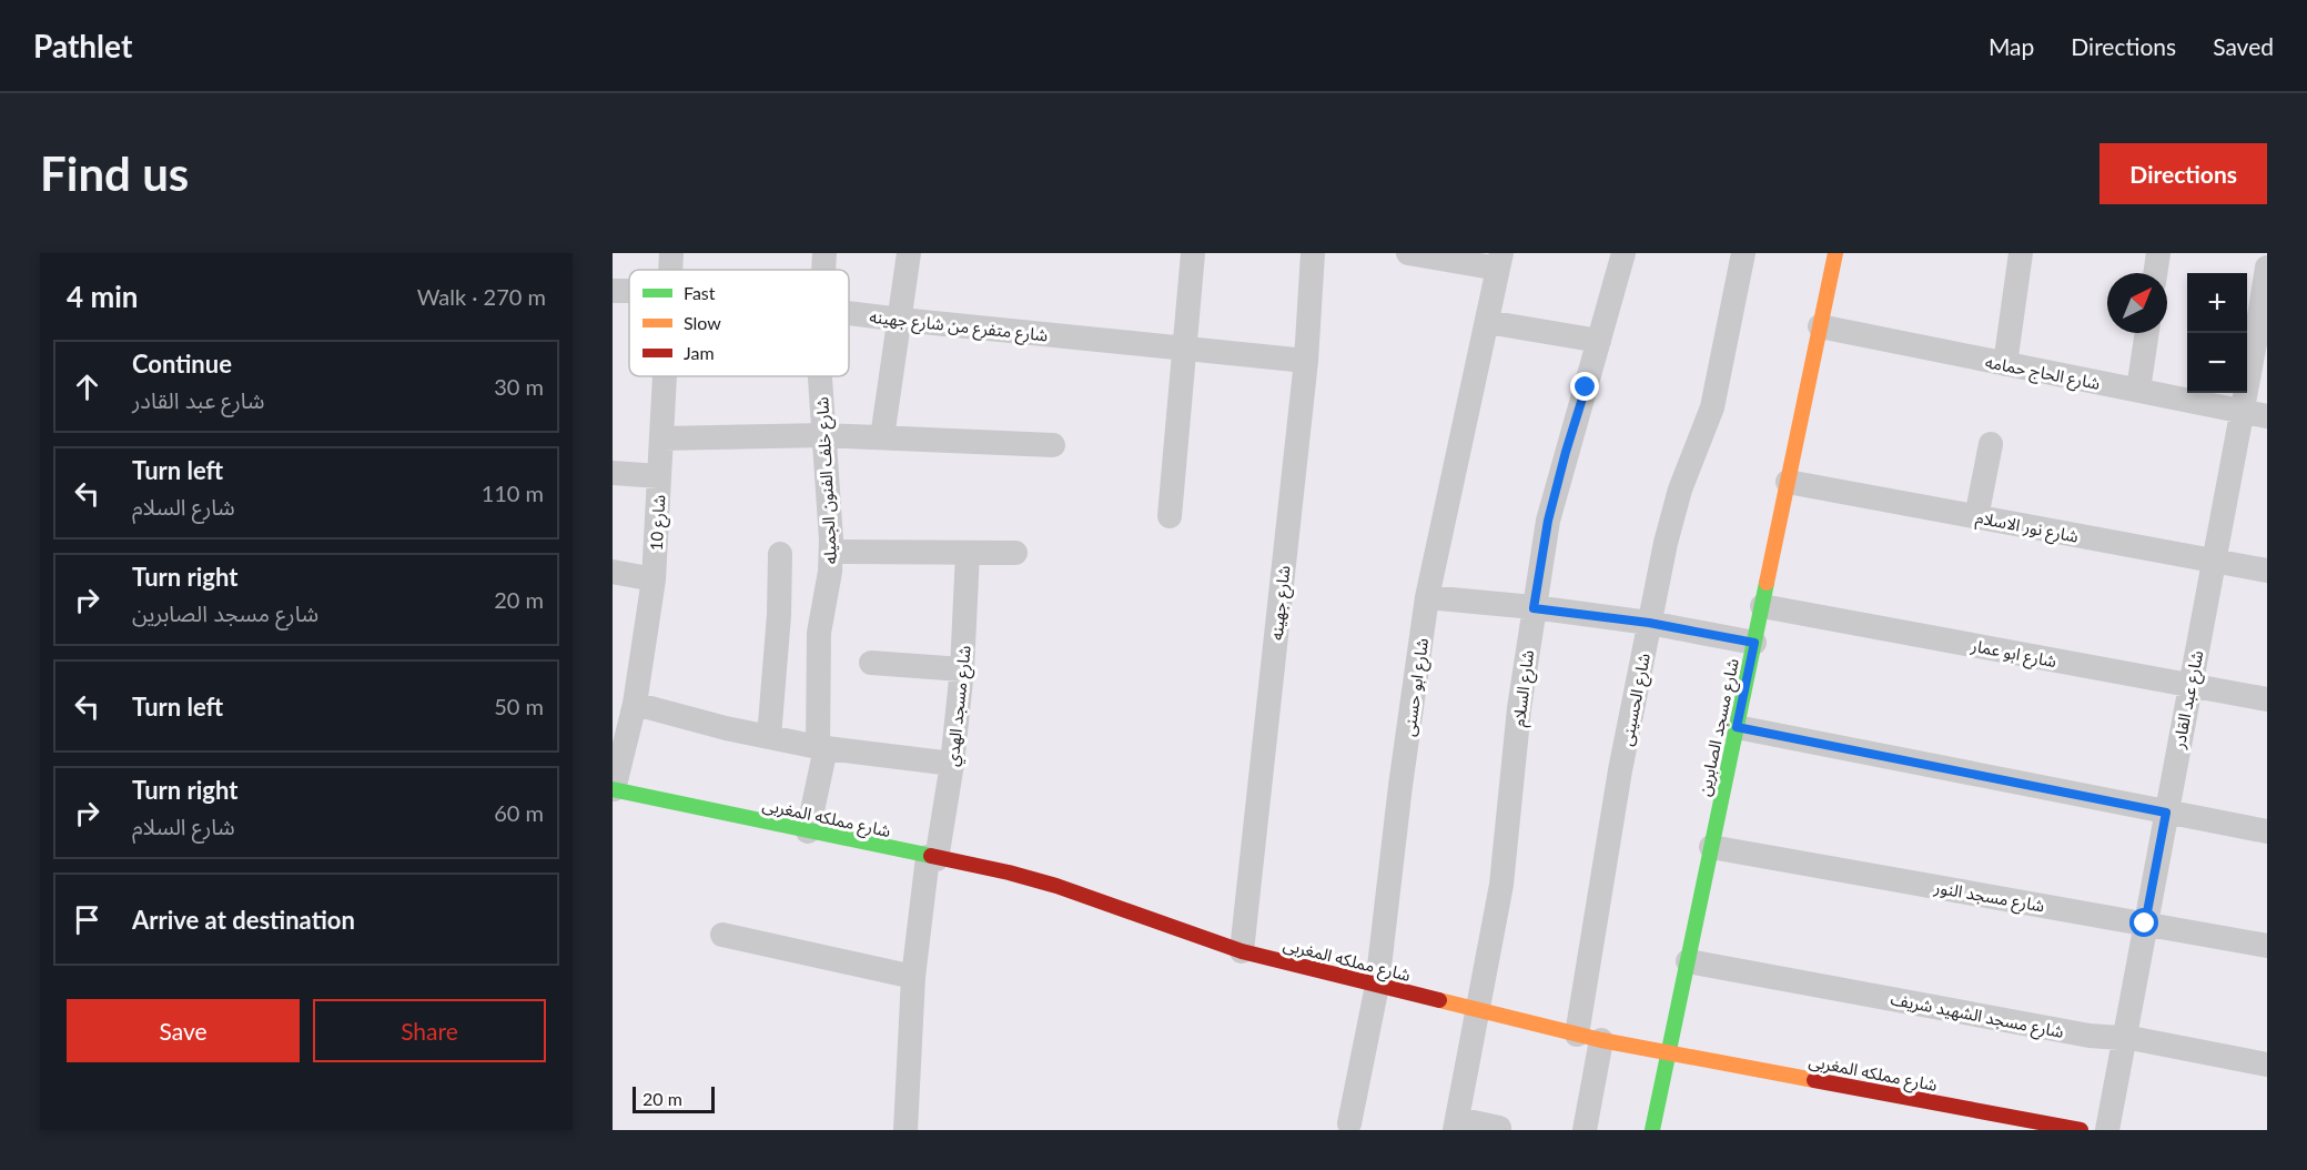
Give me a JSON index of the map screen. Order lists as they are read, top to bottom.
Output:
{
  "streets": {
    "street": [
      "شارع متفرع من شارع جهينه",
      "شارع الحاج حمامه",
      "شارع خلف الفنون الجميله",
      "شارع 10",
      "شارع نور الاسلام",
      "شارع جهينه",
      "شارع ابو عمار",
      "شارع ابو حسنى",
      "شارع السلام",
      "شارع الحسينى",
      "شارع عبد القادر",
      "شارع مسجد الهدي",
      "شارع مسجد الصابرين",
      "شارع مملكه المغربى",
      "شارع مسجد النور",
      "شارع مسجد الشهيد شريف"
    ]
  },
  "crossings": [
    ["شارع متفرع من شارع جهينه", "شارع جهينه"],
    ["شارع الحاج حمامه", "شارع عبد القادر"],
    ["شارع الحاج حمامه", "شارع مسجد الصابرين"],
    ["شارع خلف الفنون الجميله", "شارع مملكه المغربى"],
    ["شارع 10", "شارع مملكه المغربى"],
    ["شارع نور الاسلام", "شارع عبد القادر"],
    ["شارع نور الاسلام", "شارع مسجد الصابرين"],
    ["شارع جهينه", "شارع مملكه المغربى"],
    ["شارع ابو عمار", "شارع عبد القادر"],
    ["شارع ابو عمار", "شارع مسجد الصابرين"],
    ["شارع ابو حسنى", "شارع مملكه المغربى"],
    ["شارع السلام", "شارع مملكه المغربى"],
    ["شارع الحسينى", "شارع مملكه المغربى"],
    ["شارع عبد القادر", "شارع مسجد النور"],
    ["شارع عبد القادر", "شارع مسجد الشهيد شريف"],
    ["شارع مسجد الهدي", "شارع مملكه المغربى"],
    ["شارع مسجد الصابرين", "شارع مملكه المغربى"],
    ["شارع مسجد الصابرين", "شارع مسجد النور"],
    ["شارع مسجد الصابرين", "شارع مسجد الشهيد شريف"]
  ],
  "legend": ["Fast", "Slow", "Jam"],
  "scale_bar": "20 m",
  "north": "top right",
  "page": {
    "header": "Pathlet",
    "nav": ["Map", "Directions", "Saved"],
    "buttons": [
      "Directions",
      ["Save", "Share"]
    ],
    "title": "Find us",
    "heading": ["4 min", "Walk · 270 m"],
    "map_buttons": ["+", "−"],
    "list": [
      ["Continue", "شارع عبد القادر", "30 m"],
      ["Turn left", "شارع السلام", "110 m"],
      ["Turn right", "شارع مسجد الصابرين", "20 m"],
      ["Turn left", "50 m"],
      ["Turn right", "شارع السلام", "60 m"],
      "Arrive at destination"
    ],
    "scale": "20 m"
  }
}
